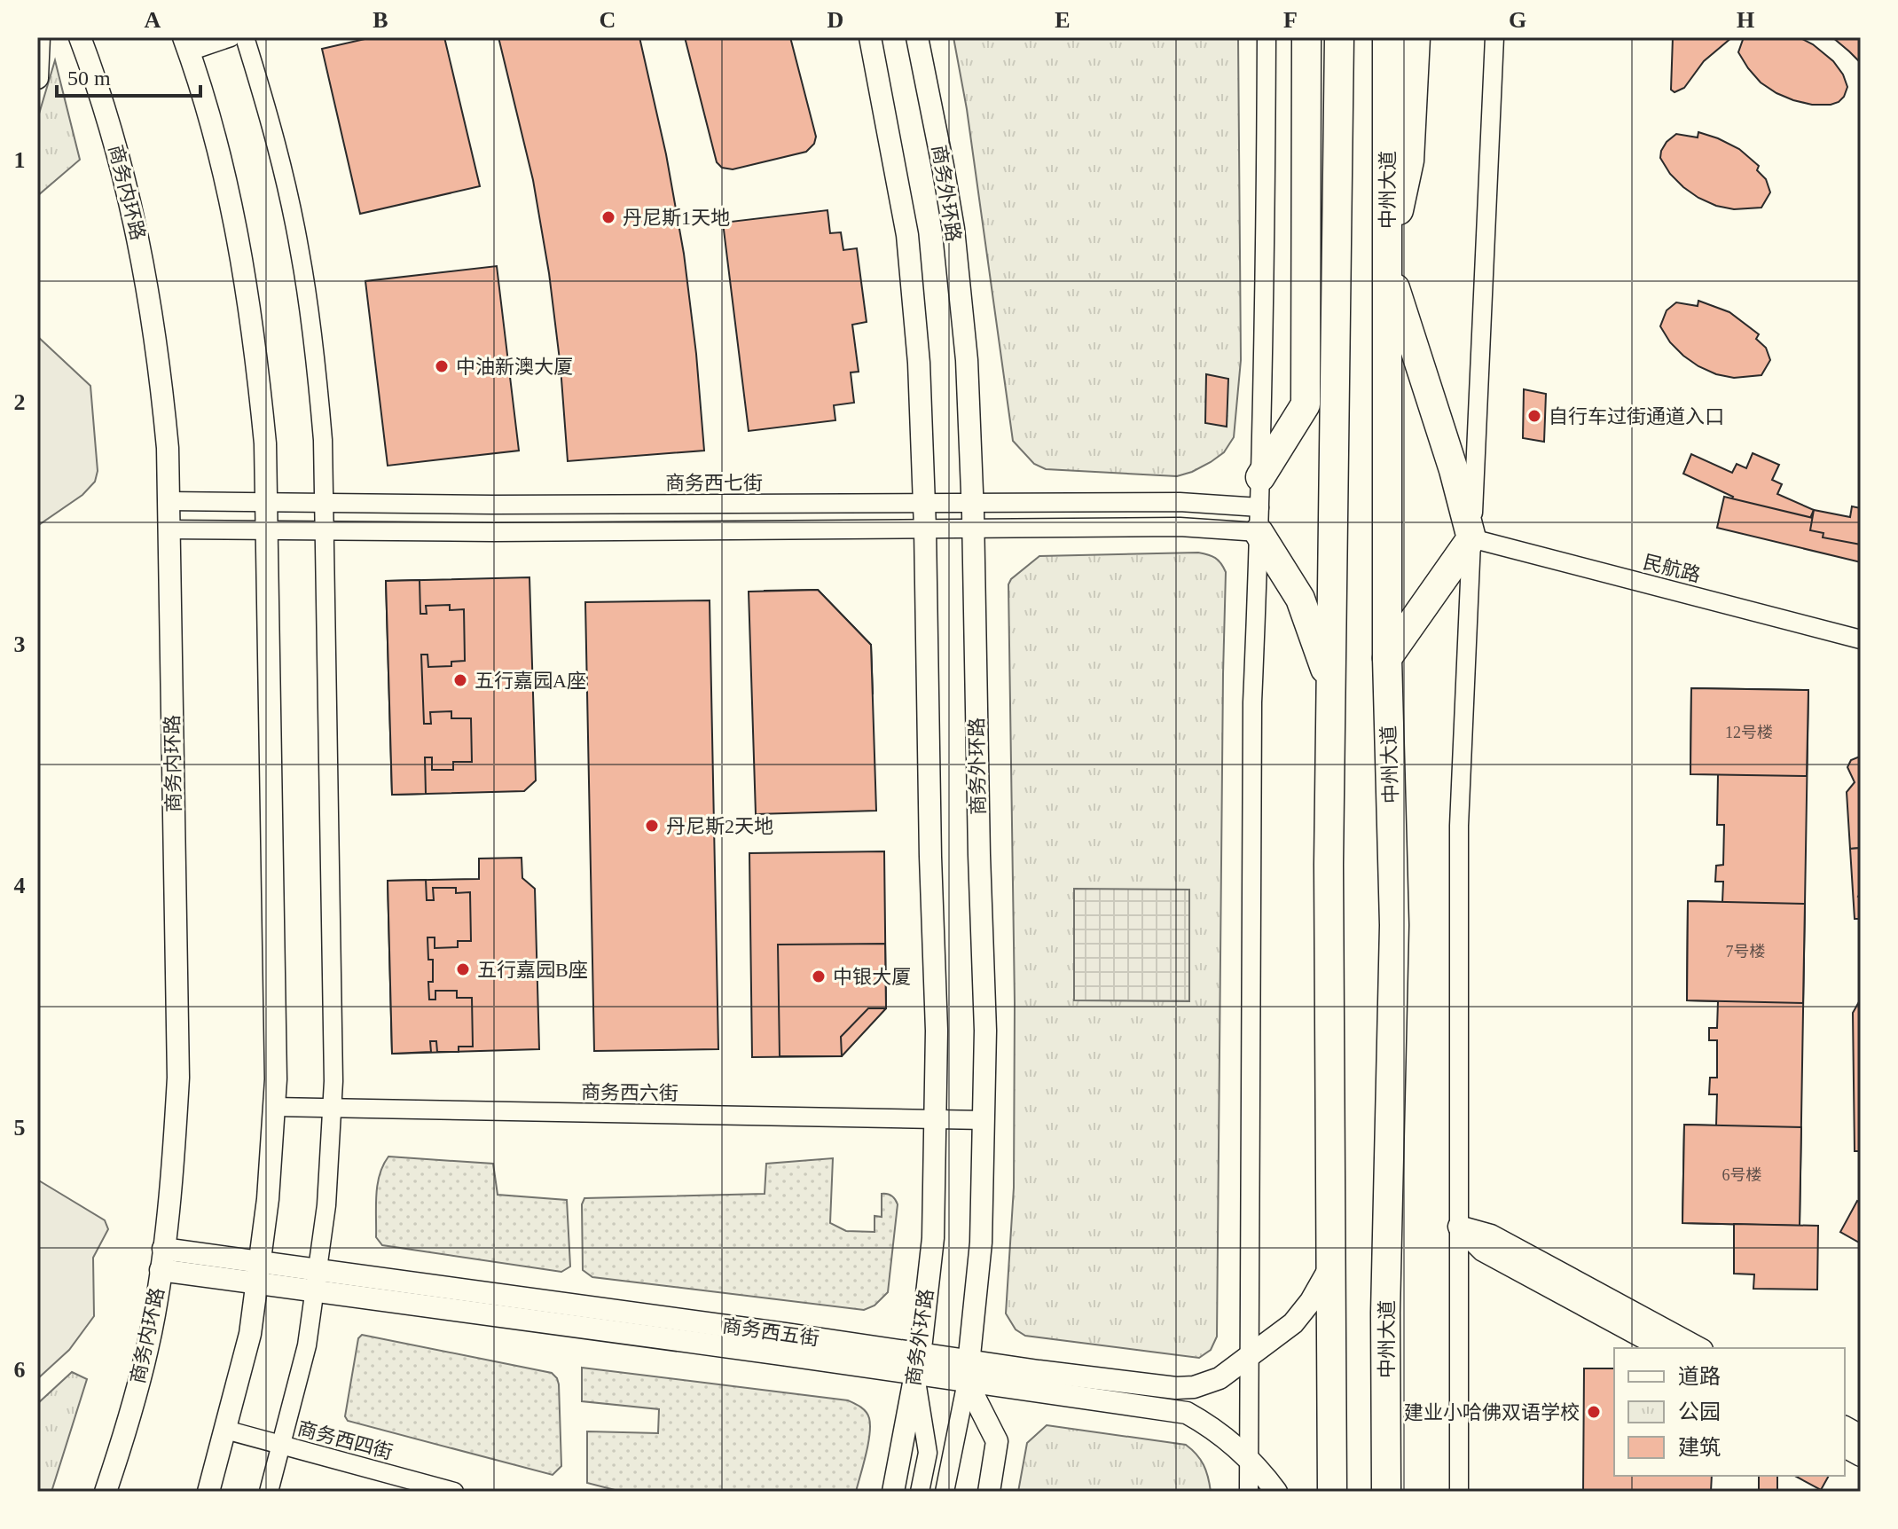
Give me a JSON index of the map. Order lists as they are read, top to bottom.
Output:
{
  "streets": {
    "highway": ["中州大道"],
    "street": [
      "商务内环路",
      "商务外环路",
      "商务西七街",
      "民航路",
      "商务西六街",
      "商务西五街",
      "商务西四街"
    ]
  },
  "crossings": [
    ["商务内环路", "商务西七街"],
    ["商务内环路", "商务西五街"],
    ["商务外环路", "商务西七街"],
    ["商务外环路", "商务西六街"],
    ["商务外环路", "商务西五街"]
  ],
  "places": [
    "丹尼斯1天地",
    "中油新澳大厦",
    "自行车过街通道入口",
    "五行嘉园A座",
    "丹尼斯2天地",
    "五行嘉园B座",
    "中银大厦",
    "建业小哈佛双语学校"
  ],
  "house_numbers": ["12号楼", "7号楼", "6号楼"],
  "legend": ["道路", "公园", "建筑"],
  "scale_bar": "50 m",
  "grid": {
    "columns": [
      "A",
      "B",
      "C",
      "D",
      "E",
      "F",
      "G",
      "H"
    ],
    "rows": [
      "1",
      "2",
      "3",
      "4",
      "5",
      "6"
    ]
  }
}
